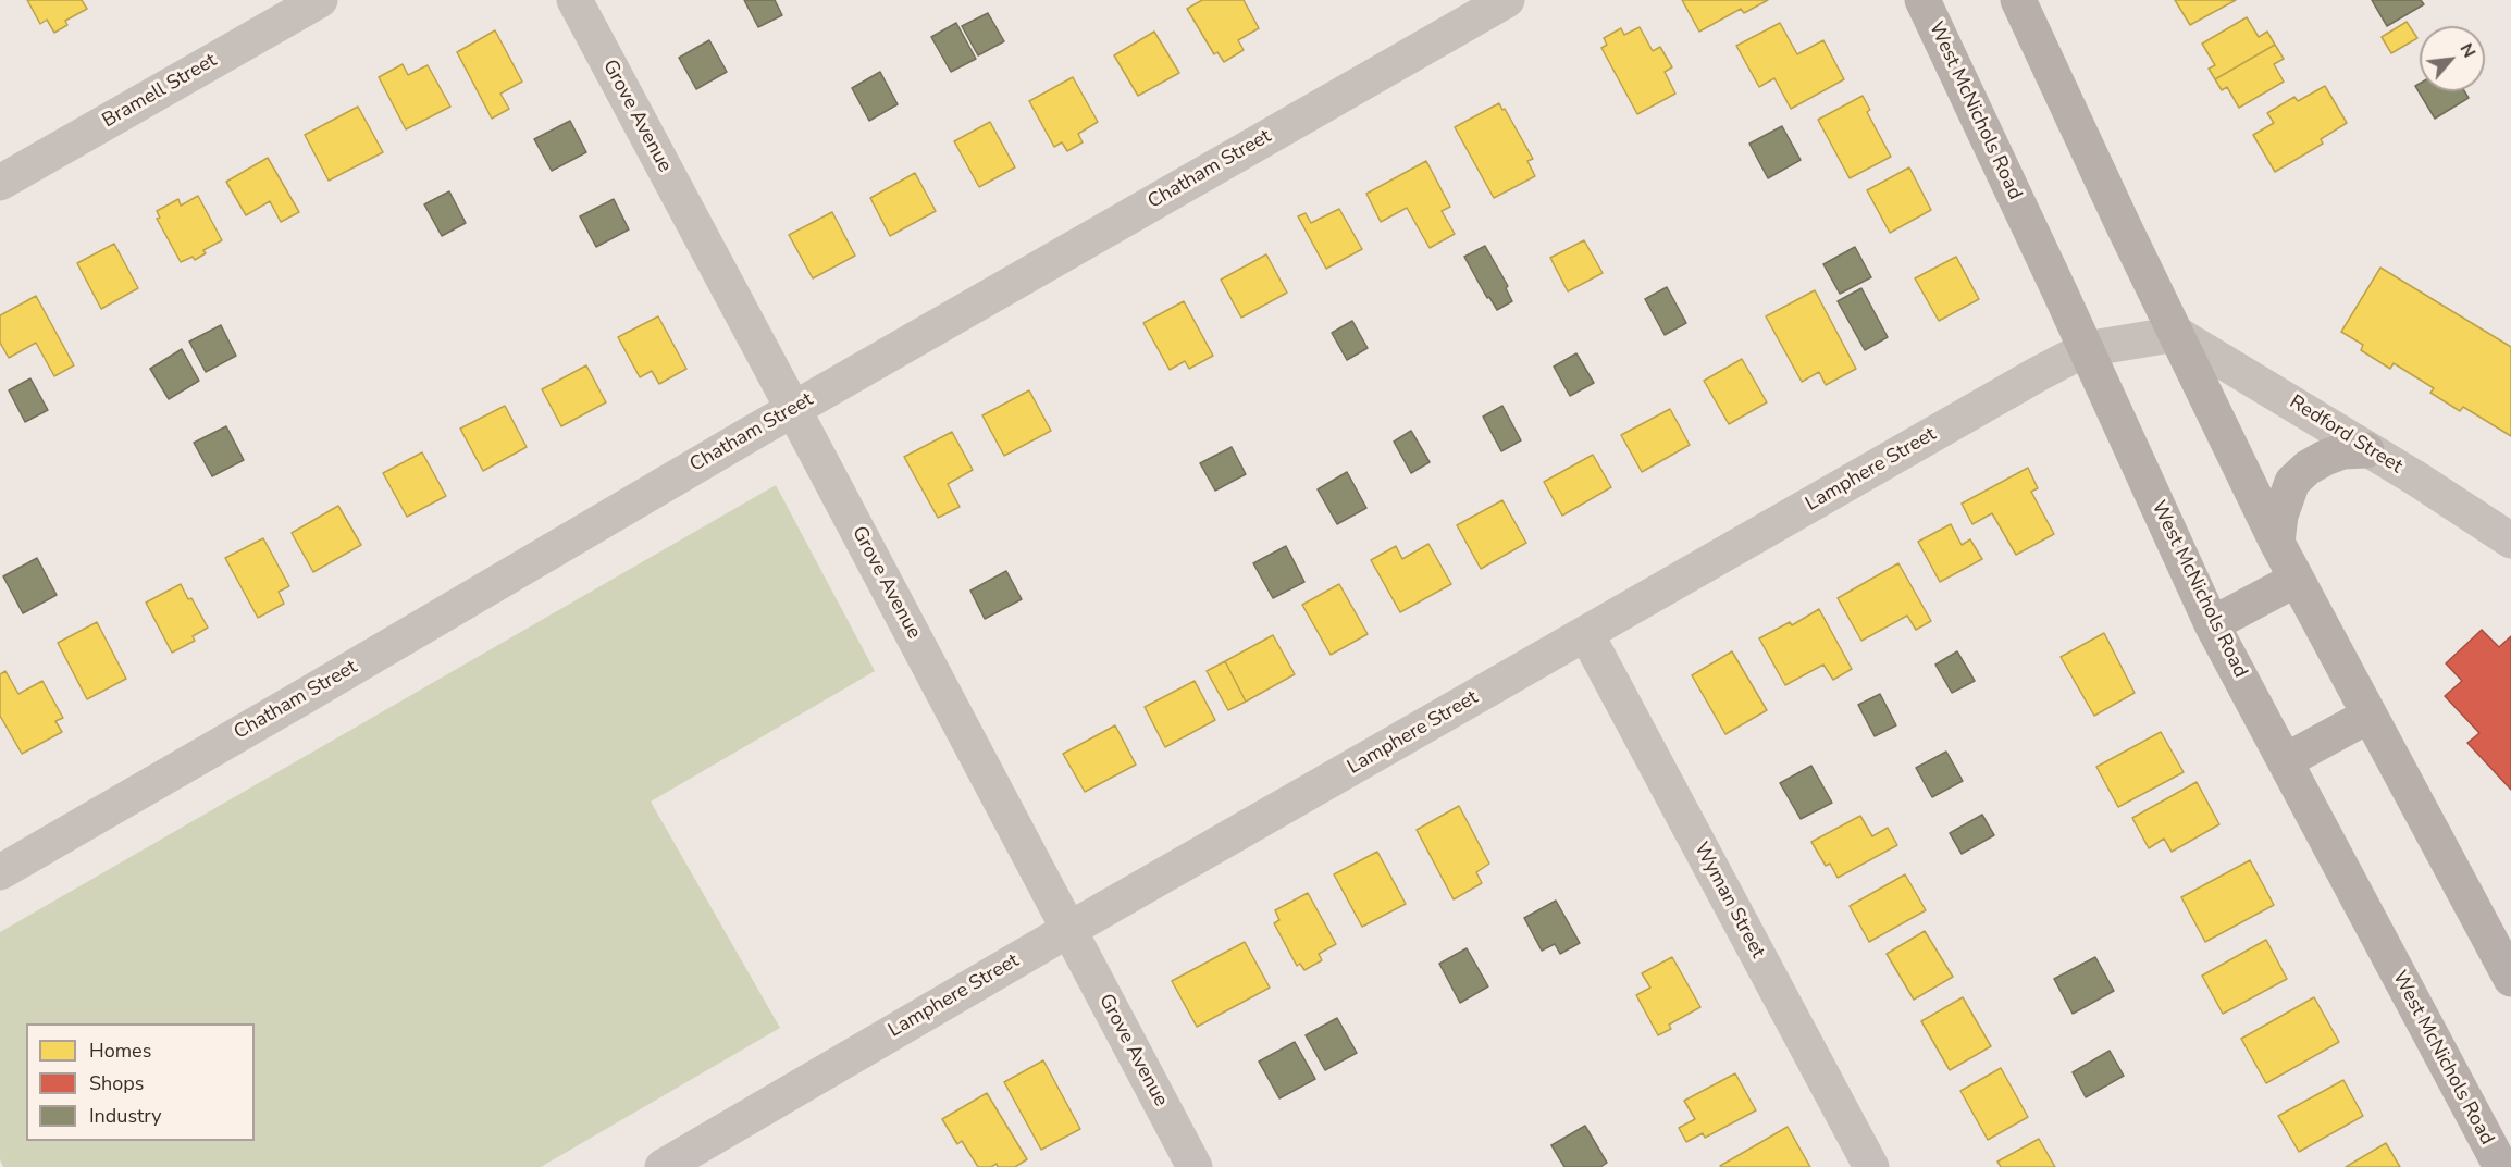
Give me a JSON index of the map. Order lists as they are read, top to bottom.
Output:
{
  "streets": {
    "main road": ["West McNichols Road"],
    "street": [
      "Bramell Street",
      "Grove Avenue",
      "Chatham Street",
      "Redford Street",
      "Lamphere Street",
      "Wyman Street"
    ]
  },
  "crossings": [
    ["West McNichols Road", "Lamphere Street"],
    ["Grove Avenue", "Chatham Street"],
    ["Grove Avenue", "Lamphere Street"],
    ["Redford Street", "Lamphere Street"],
    ["Lamphere Street", "Wyman Street"]
  ],
  "legend": ["Homes", "Shops", "Industry"],
  "north": "top right"
}
